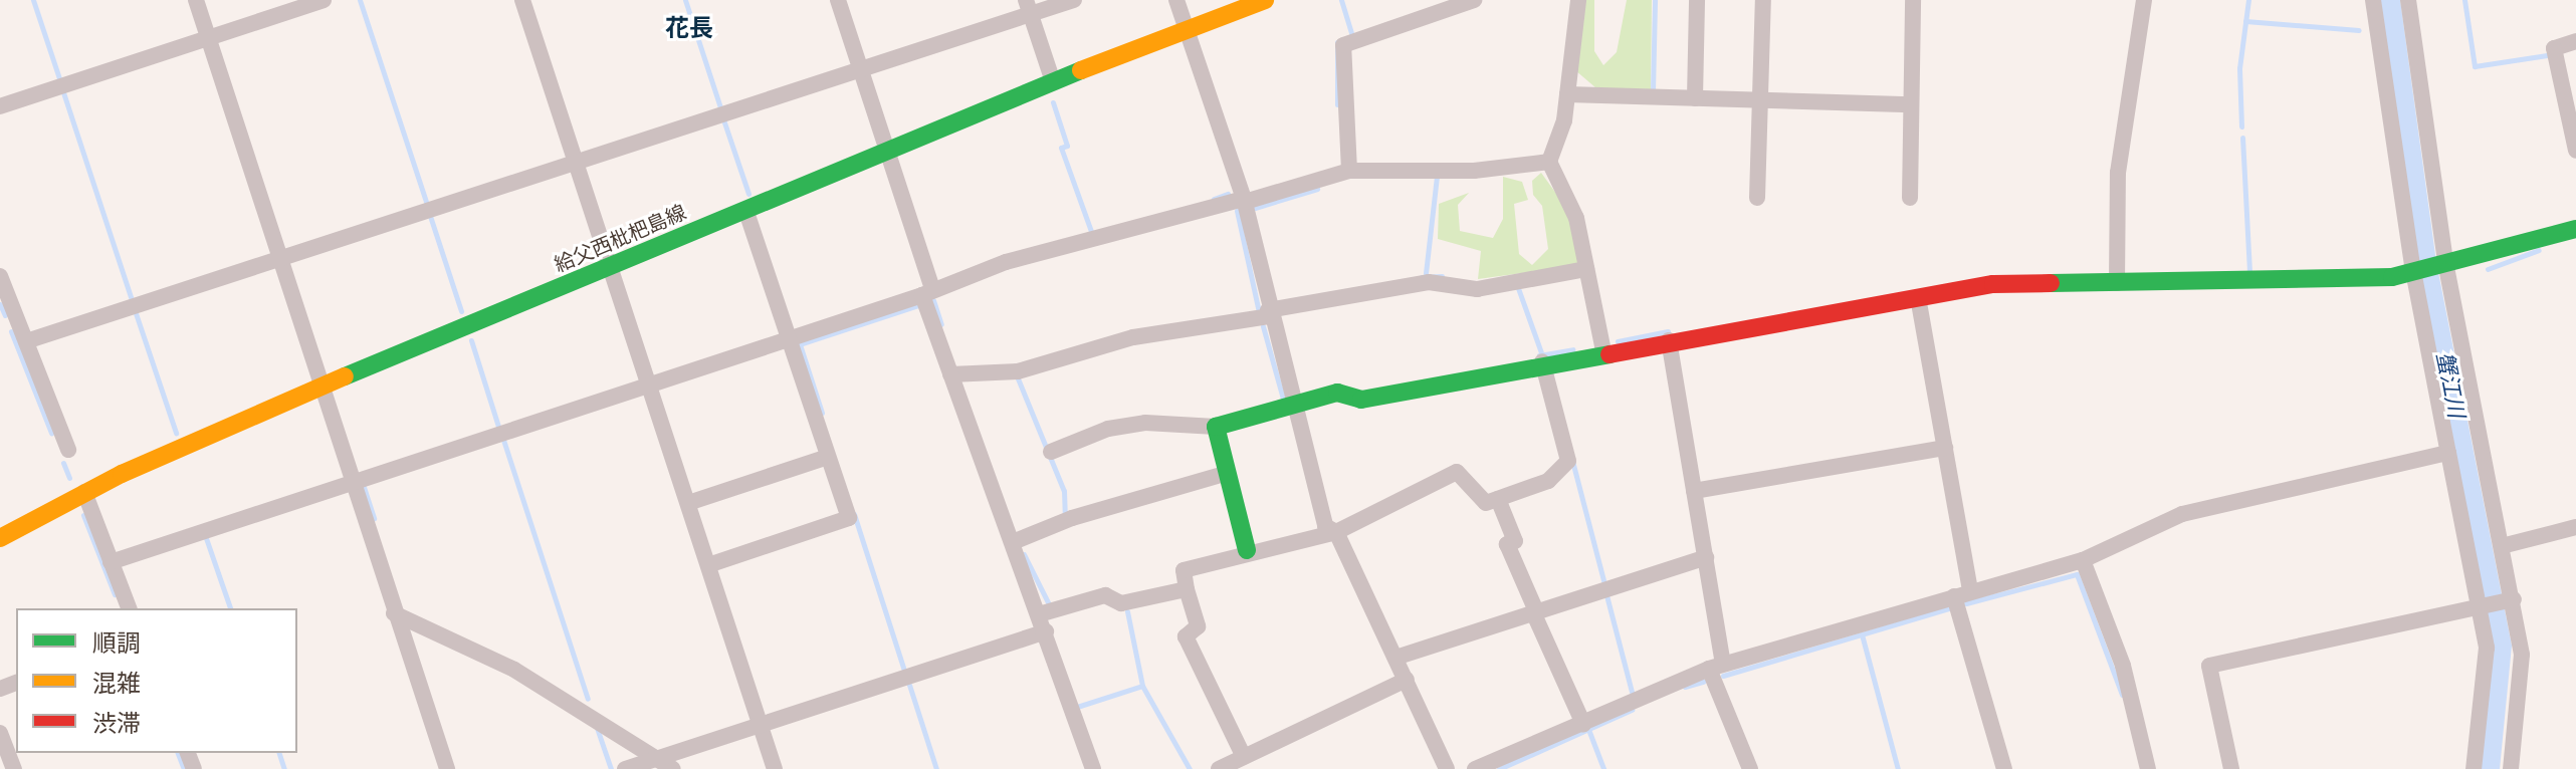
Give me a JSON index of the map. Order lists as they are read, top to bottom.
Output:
{
  "streets": {
    "street": ["給父西枇杷島線"]
  },
  "districts": ["花長"],
  "water": ["蟹江川"],
  "legend": ["順調", "混雑", "渋滞"]
}
